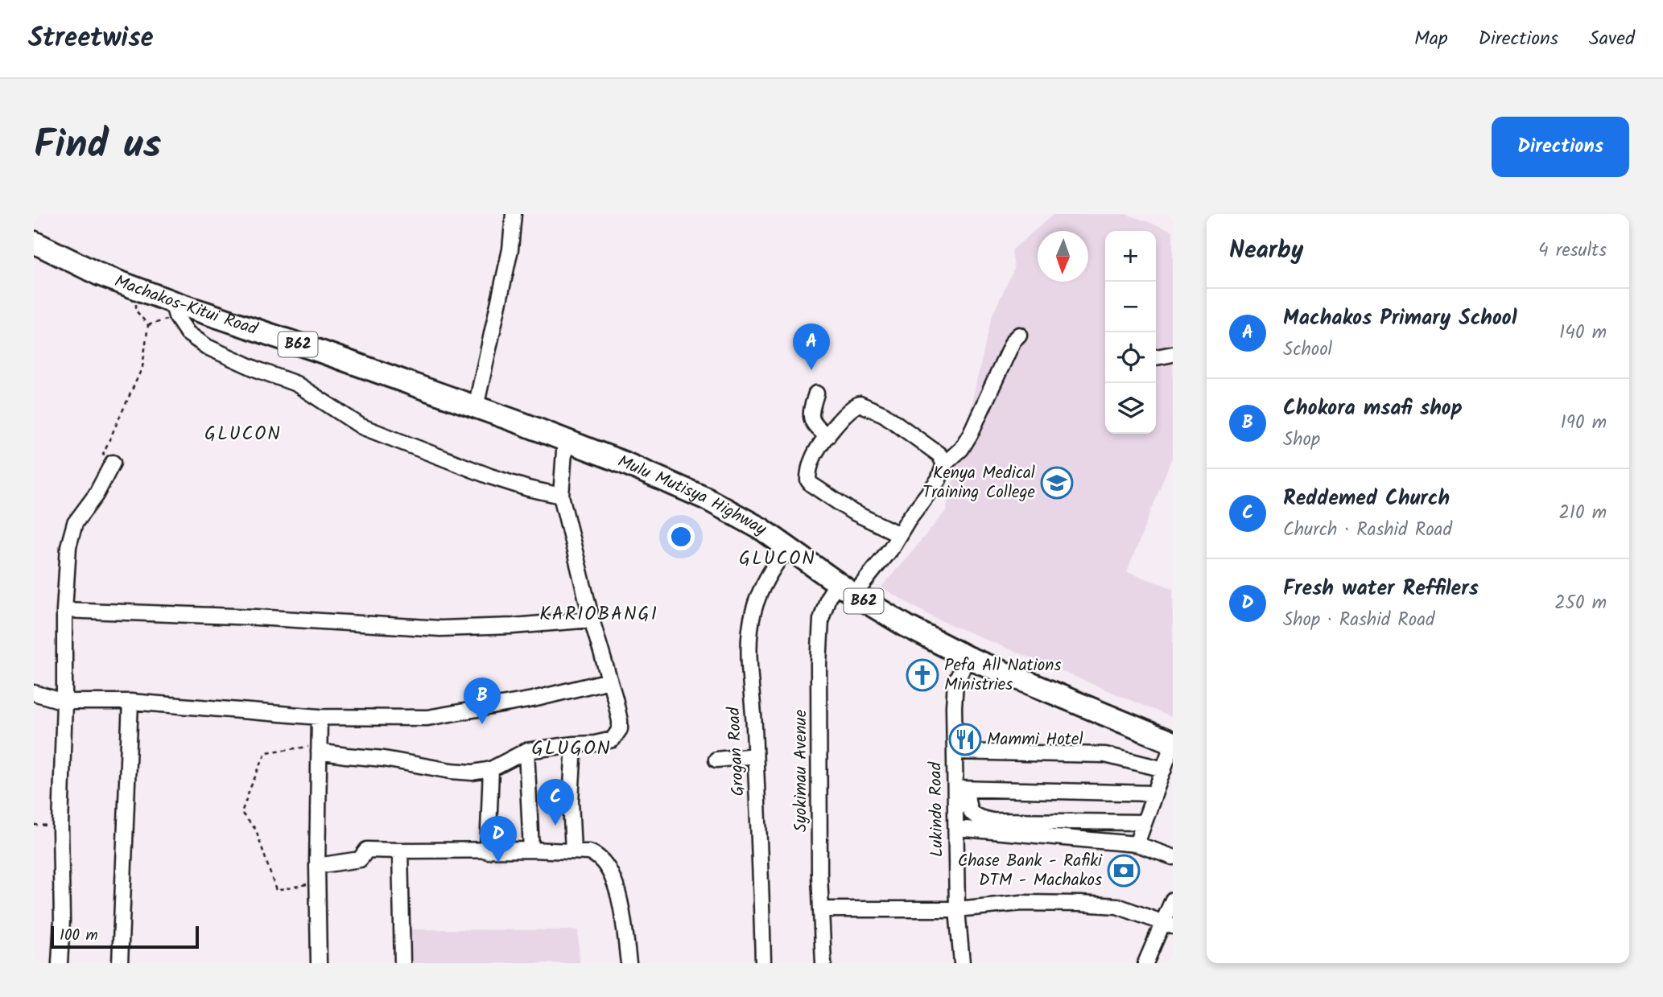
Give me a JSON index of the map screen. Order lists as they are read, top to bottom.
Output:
{
  "streets": {
    "highway": ["Machakos-Kitui Road", "B62", "Mulu Mutisya Highway"],
    "street": ["Grogan Road", "Syokimau Avenue", "Lukindo Road"]
  },
  "crossings": [
    ["Machakos-Kitui Road", "Mulu Mutisya Highway"],
    ["Mulu Mutisya Highway", "Grogan Road"],
    ["Mulu Mutisya Highway", "Syokimau Avenue"],
    ["Mulu Mutisya Highway", "Lukindo Road"]
  ],
  "districts": [
    "GLUCON",
    "GLUCON",
    "KARIOBANGI",
    "GLUGON"
  ],
  "places": {
    "school or university": ["Kenya Medical Training College"],
    "church": ["Pefa All Nations Ministries"],
    "restaurant": ["Mammi Hotel"],
    "bank": ["Chase Bank - Rafiki DTM - Machakos"]
  },
  "scale_bar": "100 m",
  "north": "bottom",
  "page": {
    "header": "Streetwise",
    "nav": ["Map", "Directions", "Saved"],
    "title": "Find us",
    "buttons": "Directions",
    "heading": ["Nearby", "4 results"],
    "map_buttons": ["+", "−"],
    "list": [
      {
        "mark": "A",
        "name": "Machakos Primary School",
        "note": "School",
        "value": "140 m"
      },
      {
        "mark": "B",
        "name": "Chokora msafi shop",
        "note": "Shop",
        "value": "190 m"
      },
      {
        "mark": "C",
        "name": "Reddemed Church",
        "note": "Church · Rashid Road",
        "value": "210 m"
      },
      {
        "mark": "D",
        "name": "Fresh water Reffilers",
        "note": "Shop · Rashid Road",
        "value": "250 m"
      }
    ],
    "pins": [
      "A",
      "B",
      "C",
      "D"
    ],
    "scale": "100 m"
  }
}
